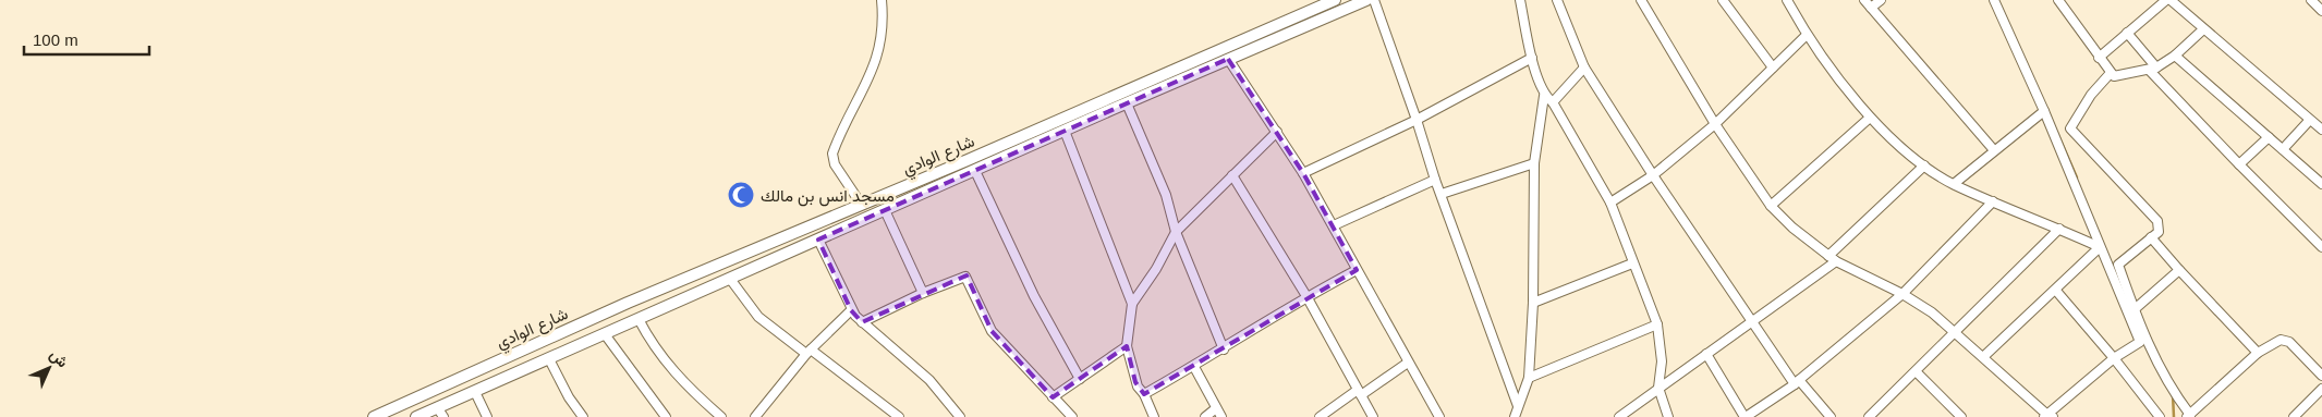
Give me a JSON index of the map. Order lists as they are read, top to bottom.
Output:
{
  "streets": {
    "main road": ["شارع الوادي"]
  },
  "places": {
    "mosque": ["مسجد انس بن مالك"]
  },
  "scale_bar": "100 m",
  "north": "top right"
}
